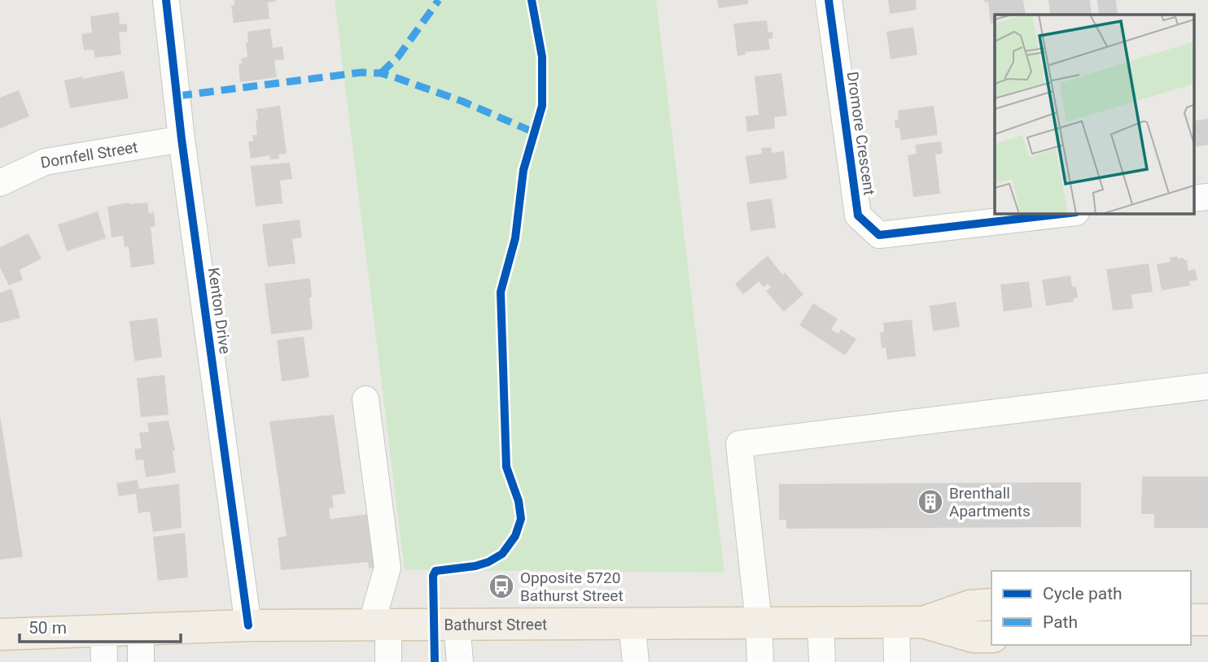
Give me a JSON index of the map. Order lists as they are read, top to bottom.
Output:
{
  "streets": {
    "main road": ["Bathurst Street"],
    "street": ["Dromore Crescent", "Dornfell Street", "Kenton Drive"]
  },
  "crossings": [
    ["Dornfell Street", "Kenton Drive"],
    ["Kenton Drive", "Bathurst Street"]
  ],
  "places": {
    "building": ["Brenthall Apartments"],
    "bus stop": ["Opposite 5720 Bathurst Street"]
  },
  "legend": ["Cycle path", "Path"],
  "scale_bar": "50 m"
}
